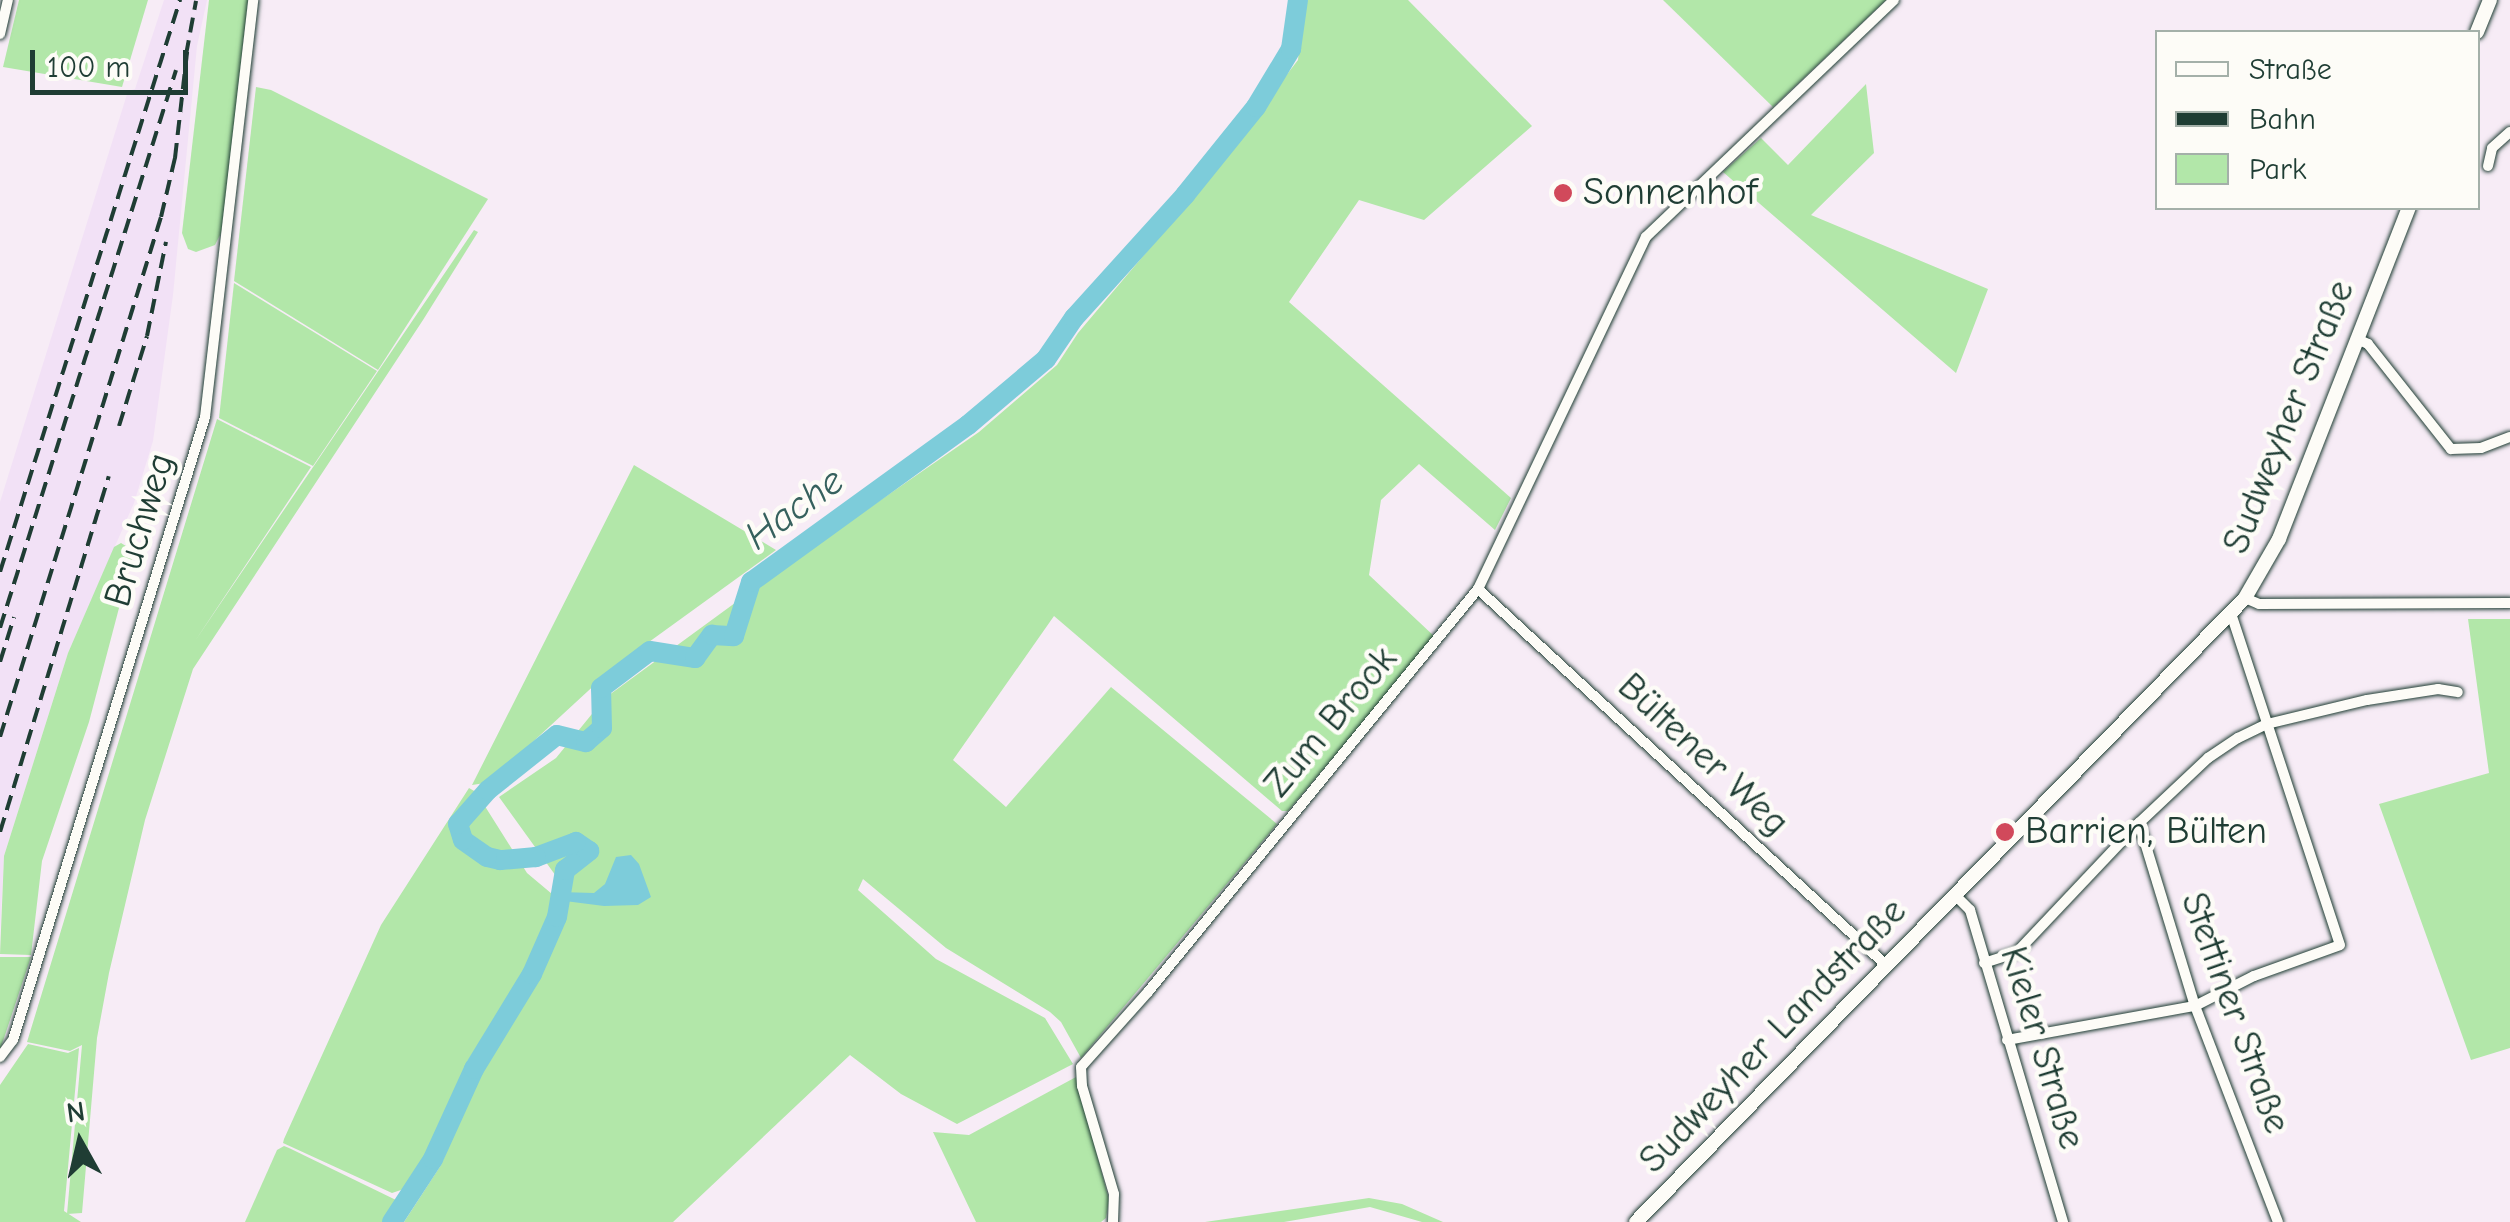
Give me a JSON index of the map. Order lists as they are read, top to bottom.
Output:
{
  "streets": {
    "main road": ["Sudweyher Straße", "Sudweyher Landstraße"],
    "street": [
      "Bruchweg",
      "Zum Brook",
      "Bültener Weg",
      "Stettiner Straße",
      "Kieler Straße"
    ]
  },
  "crossings": [
    ["Sudweyher Straße", "Sudweyher Landstraße"],
    ["Sudweyher Straße", "Kieler Straße"],
    ["Zum Brook", "Bültener Weg"],
    ["Bültener Weg", "Sudweyher Landstraße"],
    ["Sudweyher Landstraße", "Kieler Straße"]
  ],
  "water": ["Hache"],
  "places": ["Sonnenhof", "Barrien, Bülten"],
  "legend": ["Straße", "Bahn", "Park"],
  "scale_bar": "100 m",
  "north": "top"
}
